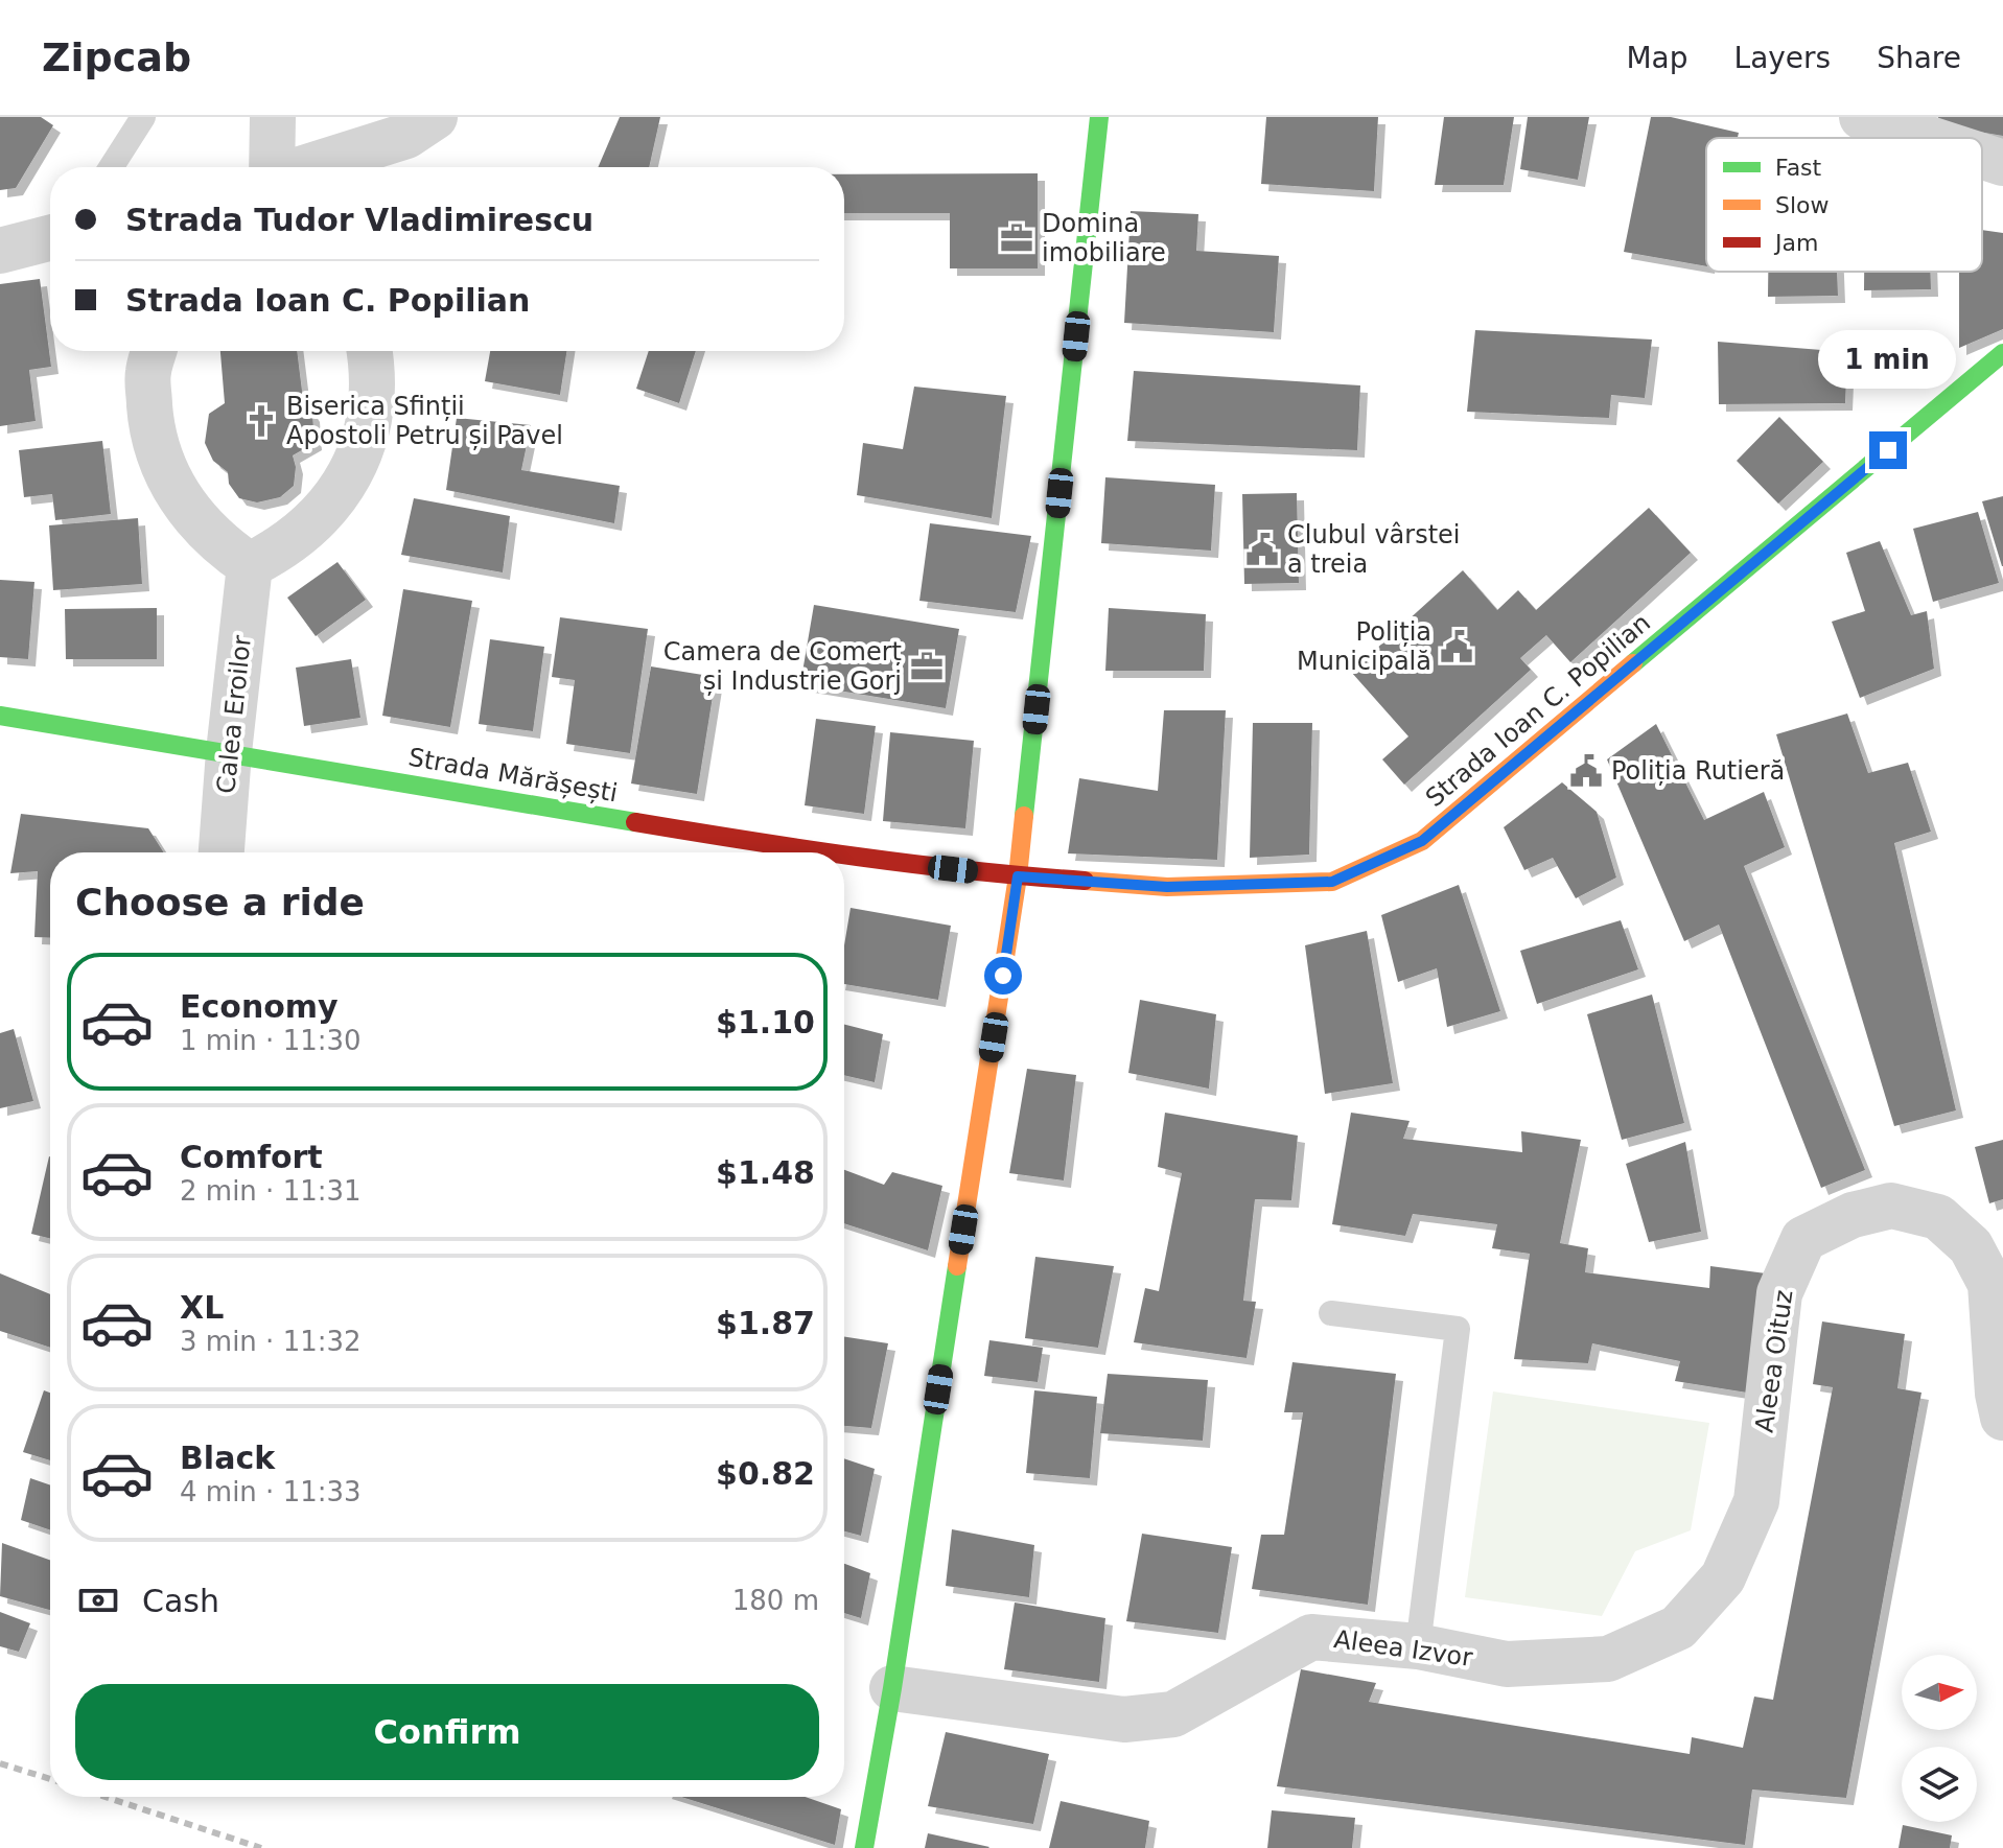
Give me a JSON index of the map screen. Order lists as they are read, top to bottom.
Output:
{
  "streets": {
    "street": [
      "Strada Ioan C. Popilian",
      "Calea Eroilor",
      "Strada Mărășești",
      "Aleea Oituz",
      "Aleea Izvor"
    ]
  },
  "crossings": [
    ["Strada Ioan C. Popilian", "Strada Mărășești"],
    ["Calea Eroilor", "Strada Mărășești"],
    ["Aleea Oituz", "Aleea Izvor"]
  ],
  "places": {
    "office": ["Domina imobiliare", "Camera de Comerț și Industrie Gorj"],
    "church": ["Biserica Sfinții Apostoli Petru și Pavel"],
    "public building": ["Clubul vârstei a treia", "Poliția Municipală", "Poliția Rutieră"]
  },
  "legend": ["Fast", "Slow", "Jam"],
  "north": "right",
  "page": {
    "header": "Zipcab",
    "nav": ["Map", "Layers", "Share"],
    "banner": ["Strada Tudor Vladimirescu", "Strada Ioan C. Popilian"],
    "bubble": "1 min",
    "heading": "Choose a ride",
    "list": [
      {
        "name": "Economy",
        "note": "1 min · 11:30",
        "value": "$1.10"
      },
      {
        "name": "Comfort",
        "note": "2 min · 11:31",
        "value": "$1.48"
      },
      {
        "name": "XL",
        "note": "3 min · 11:32",
        "value": "$1.87"
      },
      {
        "name": "Black",
        "note": "4 min · 11:33",
        "value": "$0.82"
      }
    ],
    "pay": ["Cash", "180 m"],
    "buttons": "Confirm"
  }
}
